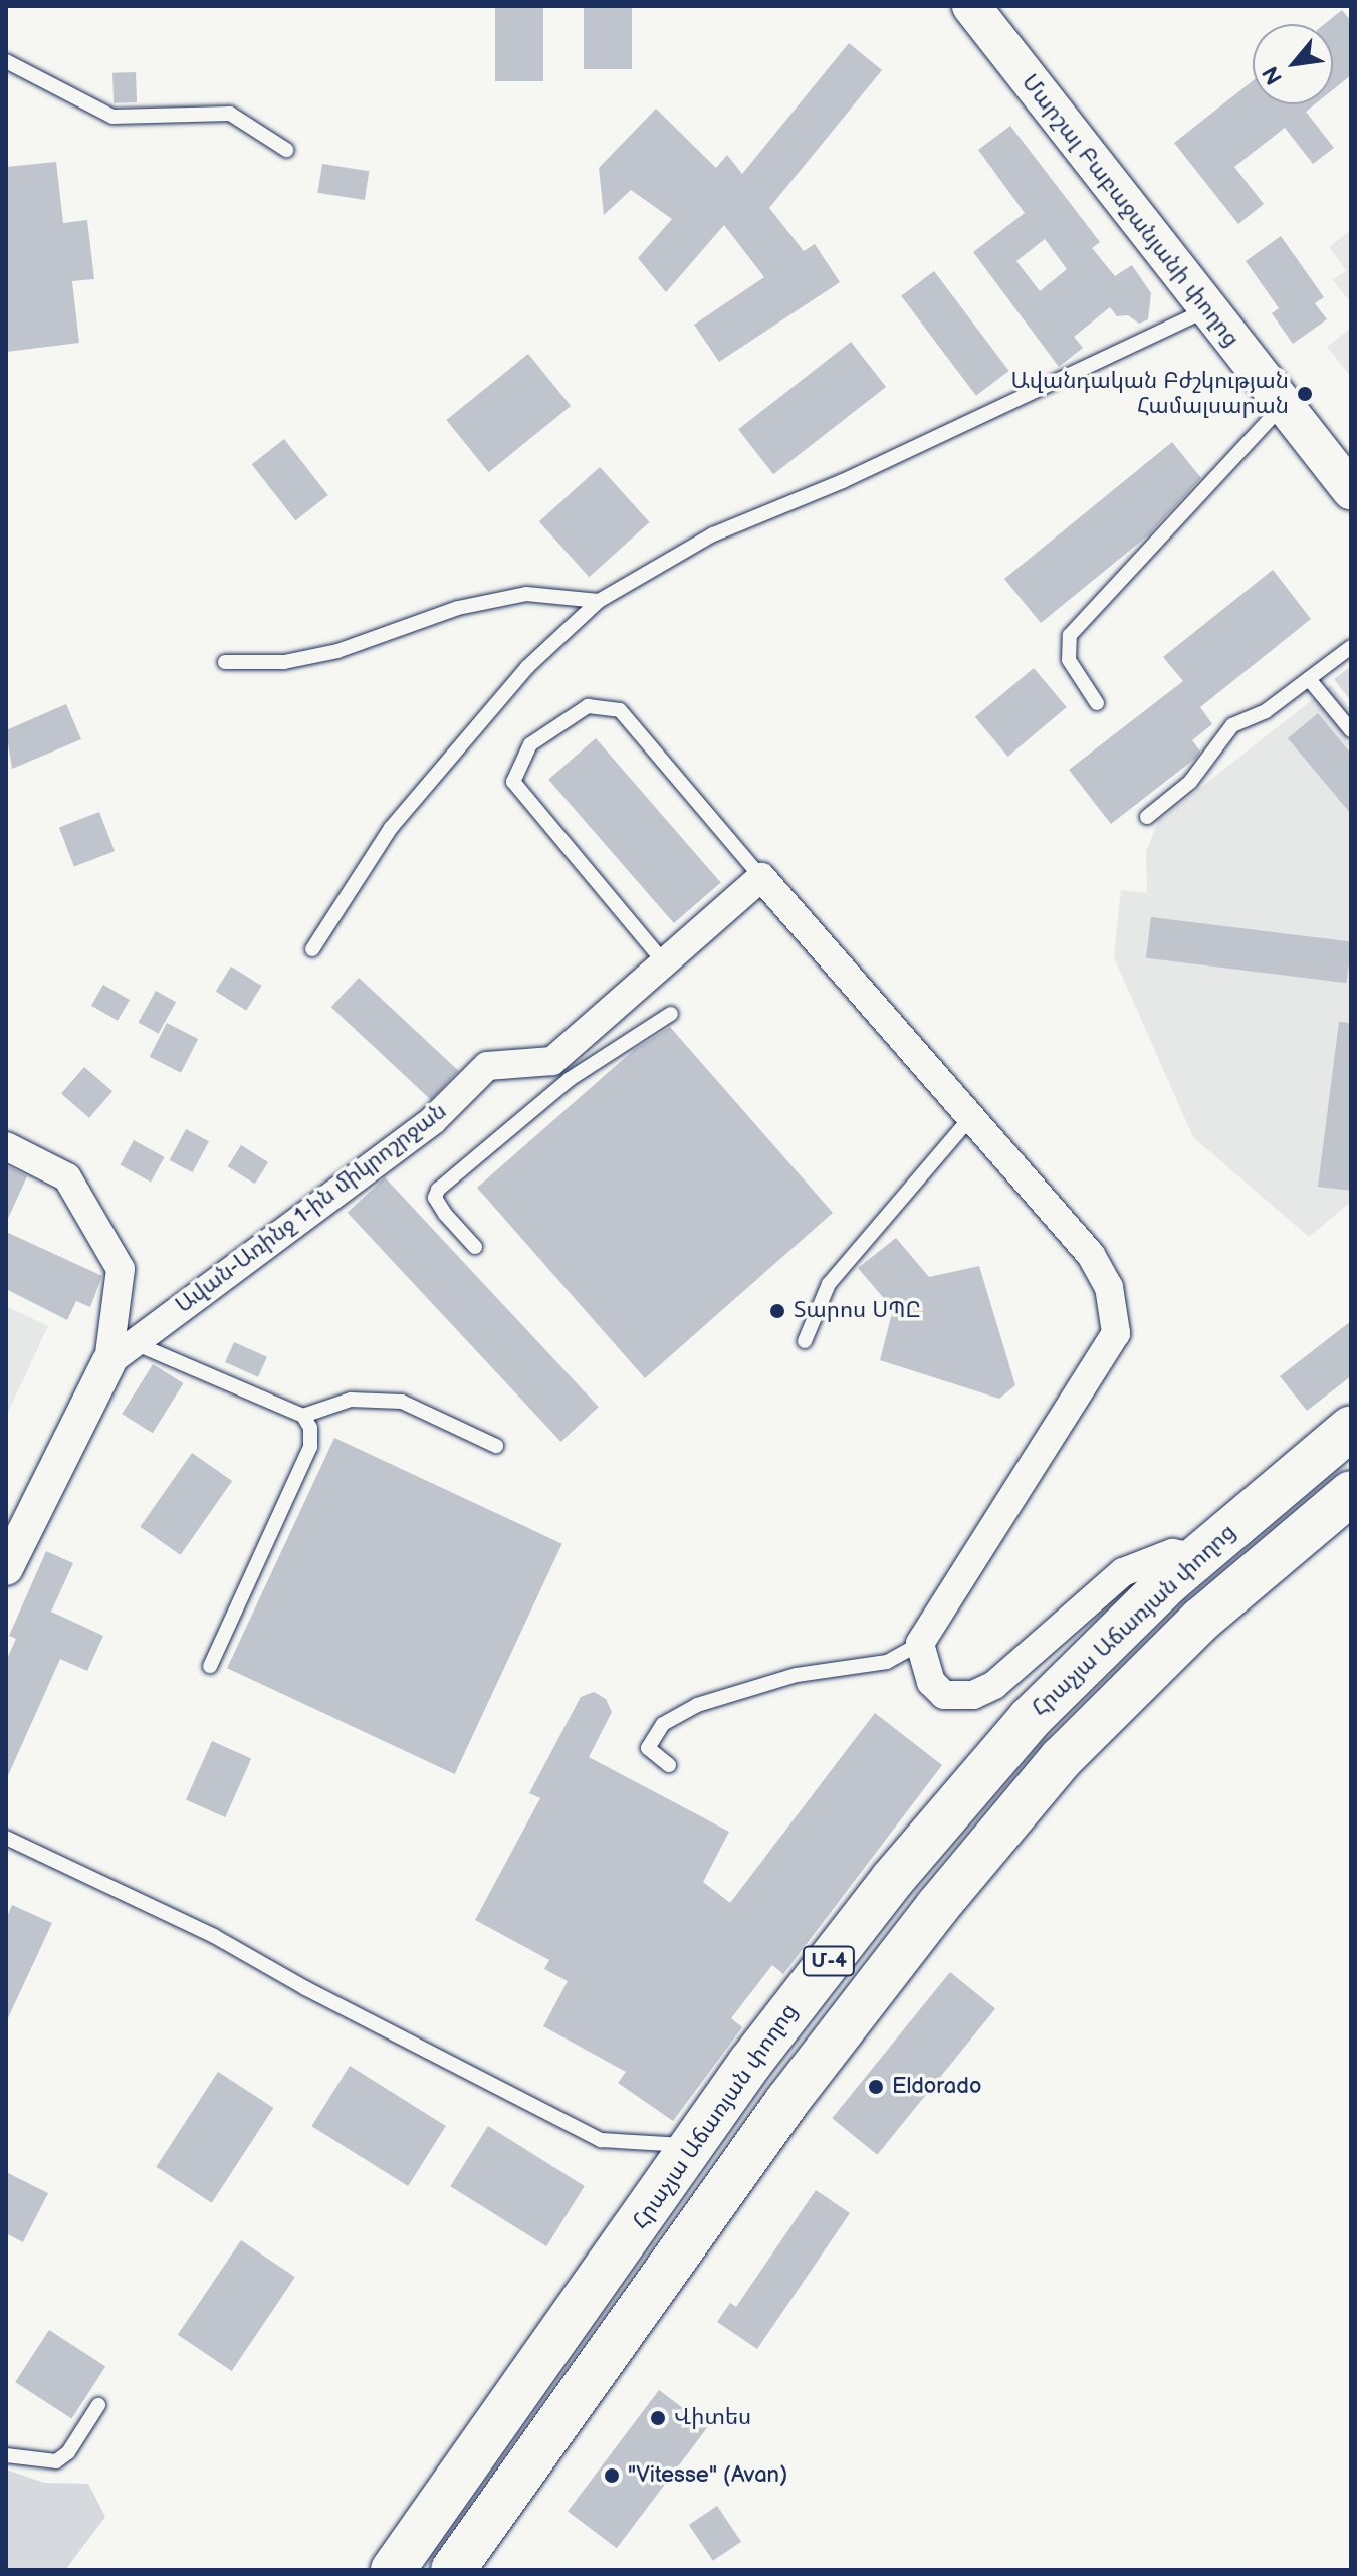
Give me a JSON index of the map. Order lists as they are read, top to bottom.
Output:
{
  "streets": {
    "highway": ["Հրաչյա Աճառյան փողոց", "Մ-4"],
    "main road": ["Մարշալ Բաբաջանյանի փողոց"],
    "street": ["Ավան-Առինջ 1-ին միկրոշրջան"]
  },
  "places": [
    "Ավանդական Բժշկության Համալսարան",
    "Տարոս ՍՊԸ",
    "Eldorado",
    "Վիտես",
    "\"Vitesse\" (Avan)"
  ],
  "north": "bottom left"
}
